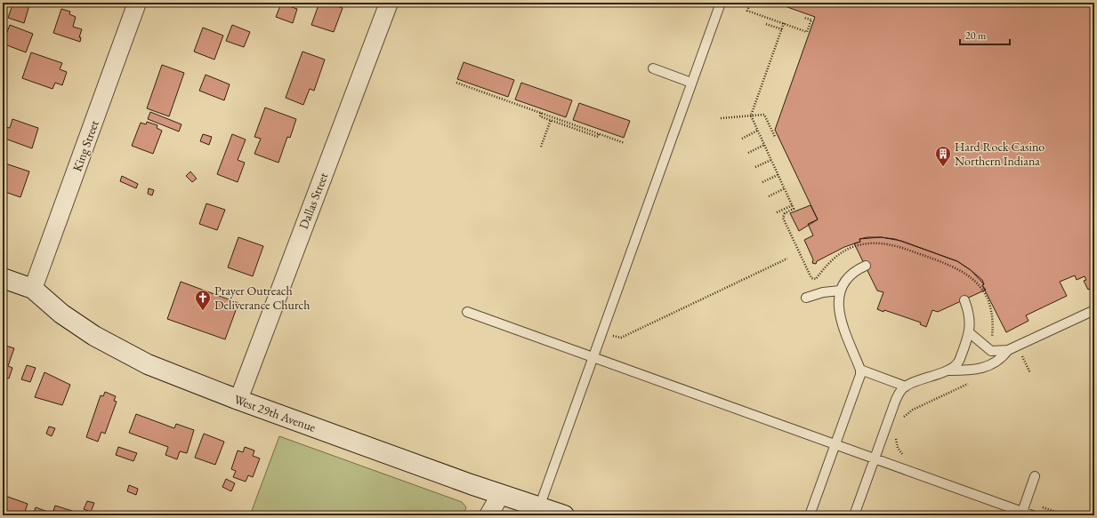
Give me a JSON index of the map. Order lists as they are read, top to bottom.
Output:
{
  "streets": {
    "street": ["King Street", "Dallas Street", "West 29th Avenue"]
  },
  "crossings": [
    ["King Street", "West 29th Avenue"],
    ["Dallas Street", "West 29th Avenue"]
  ],
  "places": {
    "building": ["Hard Rock Casino Northern Indiana"],
    "church": ["Prayer Outreach Deliverance Church"]
  },
  "scale_bar": "20 m"
}
